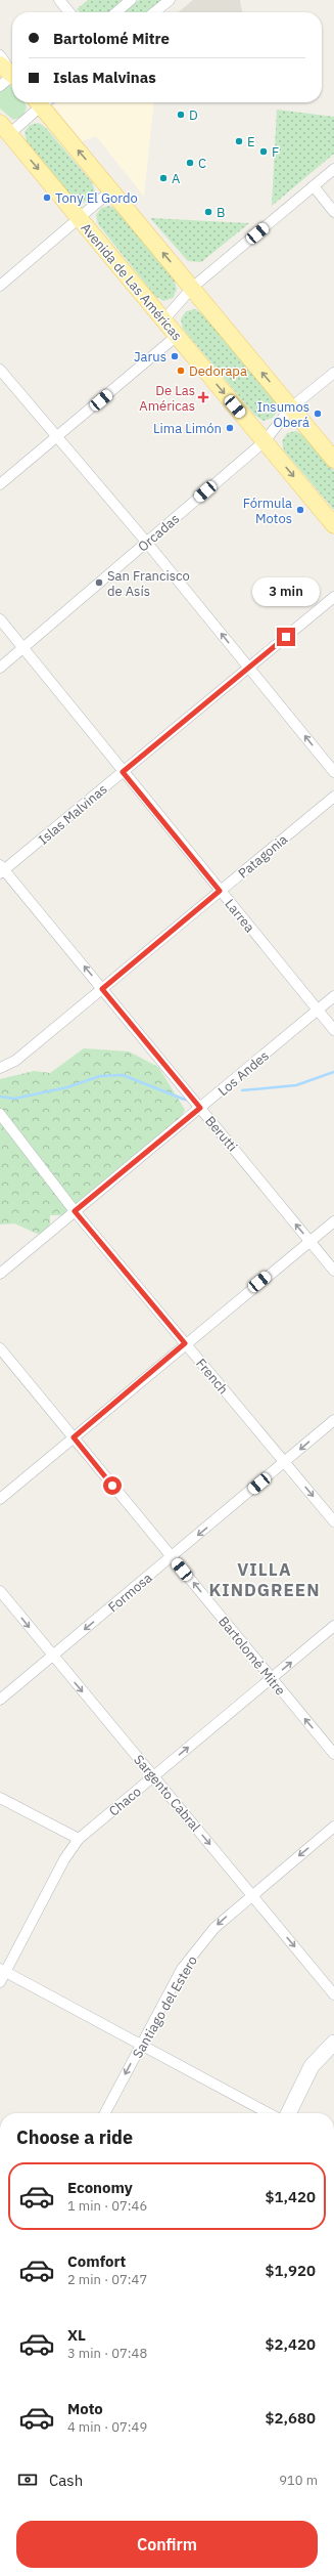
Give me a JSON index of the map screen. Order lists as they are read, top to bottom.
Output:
{
  "streets": {
    "main road": ["Avenida de Las Américas"],
    "street": [
      "Orcadas",
      "Islas Malvinas",
      "Patagonia",
      "Larrea",
      "Los Andes",
      "Berutti",
      "French",
      "Formosa",
      "Bartolomé Mitre",
      "Sargento Cabral",
      "Chaco",
      "Santiago del Estero"
    ]
  },
  "crossings": [
    ["Avenida de Las Américas", "Orcadas"],
    ["Orcadas", "Larrea"],
    ["Islas Malvinas", "Larrea"],
    ["Islas Malvinas", "Berutti"],
    ["Patagonia", "Larrea"],
    ["Patagonia", "Berutti"],
    ["Larrea", "Los Andes"],
    ["Los Andes", "Berutti"],
    ["Los Andes", "French"],
    ["French", "Formosa"],
    ["Formosa", "Bartolomé Mitre"],
    ["Formosa", "Sargento Cabral"],
    ["Bartolomé Mitre", "Chaco"],
    ["Sargento Cabral", "Chaco"],
    ["Sargento Cabral", "Santiago del Estero"]
  ],
  "one_way": [
    "Berutti",
    "Formosa",
    "Bartolomé Mitre",
    "Sargento Cabral",
    "Chaco",
    "Santiago del Estero"
  ],
  "districts": ["VILLA KINDGREEN"],
  "places": {
    "other": [
      "D",
      "E",
      "F",
      "C",
      "A",
      "Tony El Gordo",
      "B",
      "Jarus",
      "Dedorapa",
      "Insumos Oberá",
      "Lima Limón",
      "Fórmula Motos",
      "San Francisco de Asís"
    ],
    "health": ["De Las Américas"]
  },
  "page": {
    "banner": ["Bartolomé Mitre", "Islas Malvinas"],
    "bubble": "3 min",
    "heading": "Choose a ride",
    "list": [
      {
        "name": "Economy",
        "note": "1 min · 07:46",
        "value": "$1,420"
      },
      {
        "name": "Comfort",
        "note": "2 min · 07:47",
        "value": "$1,920"
      },
      {
        "name": "XL",
        "note": "3 min · 07:48",
        "value": "$2,420"
      },
      {
        "name": "Moto",
        "note": "4 min · 07:49",
        "value": "$2,680"
      }
    ],
    "pay": ["Cash", "910 m"],
    "buttons": "Confirm"
  }
}
